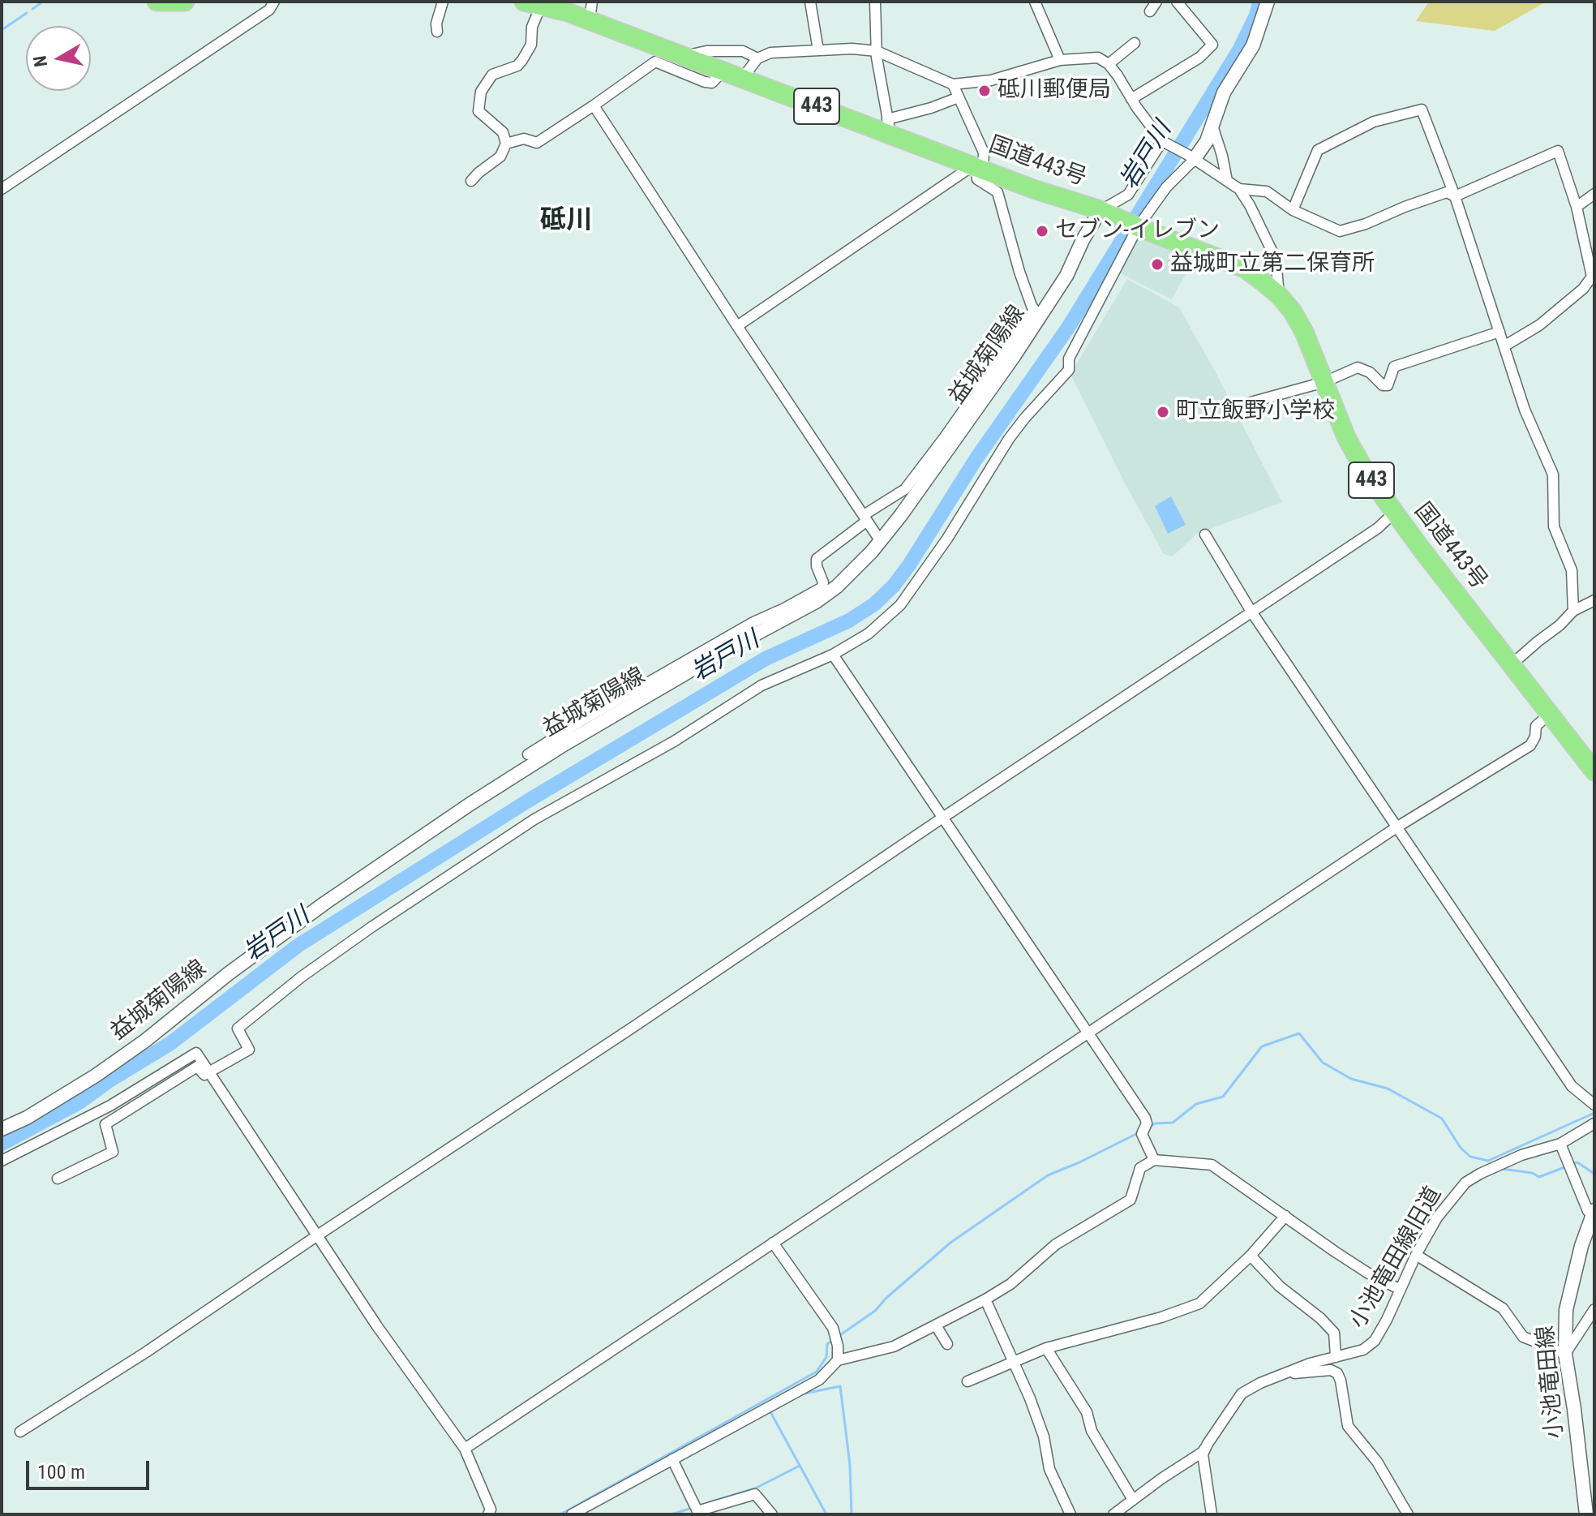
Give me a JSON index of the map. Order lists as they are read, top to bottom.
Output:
{
  "streets": {
    "highway": ["443", "国道443号"],
    "main road": ["益城菊陽線", "小池竜田線"],
    "street": ["小池竜田線旧道"]
  },
  "crossings": [
    ["国道443号", "益城菊陽線"]
  ],
  "districts": ["砥川"],
  "water": ["岩戸川"],
  "places": [
    "砥川郵便局",
    "セブン-イレブン",
    "益城町立第二保育所",
    "町立飯野小学校"
  ],
  "scale_bar": "100 m",
  "north": "left"
}
